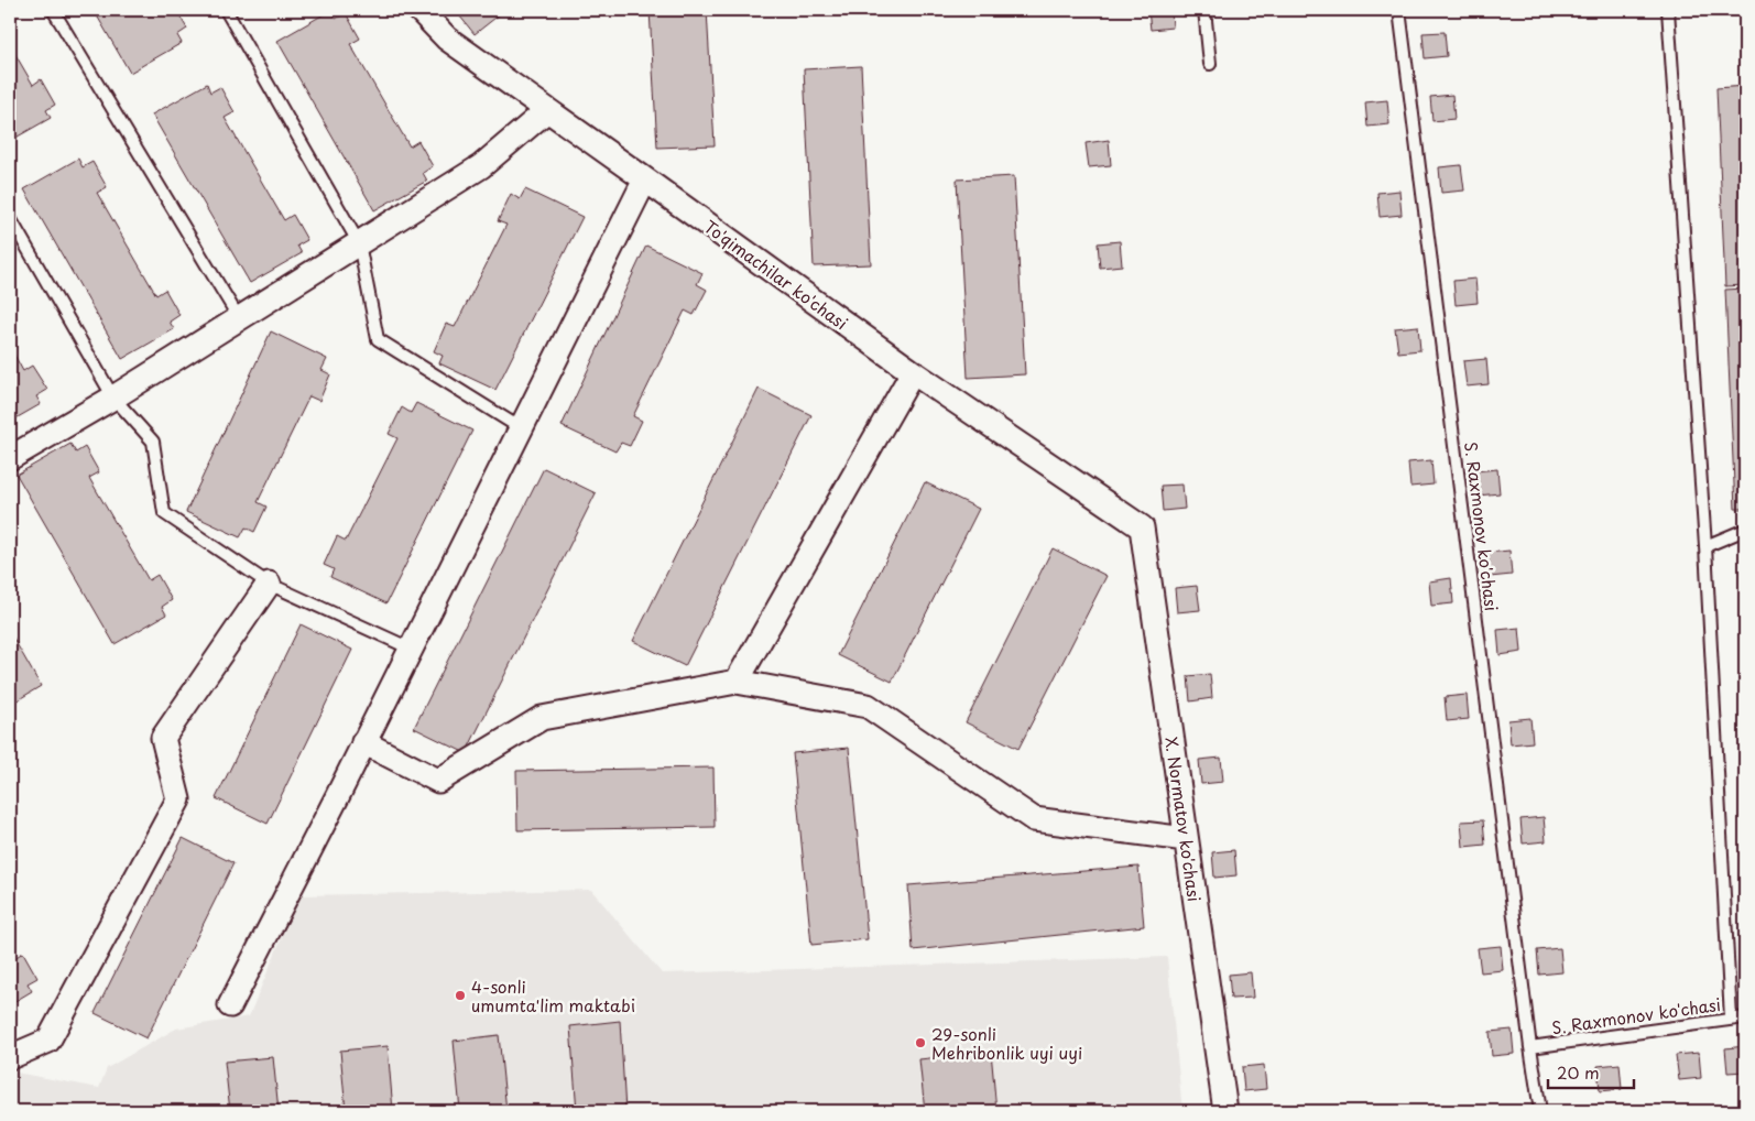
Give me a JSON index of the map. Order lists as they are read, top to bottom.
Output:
{
  "streets": {
    "street": ["To'qimachilar ko'chasi", "X. Normatov ko'chasi"],
    "lane": ["S. Raxmonov ko'chasi"]
  },
  "crossings": [
    ["To'qimachilar ko'chasi", "X. Normatov ko'chasi"]
  ],
  "places": ["4-sonli umumta'lim maktabi", "29-sonli Mehribonlik uyi uyi"],
  "scale_bar": "20 m"
}
